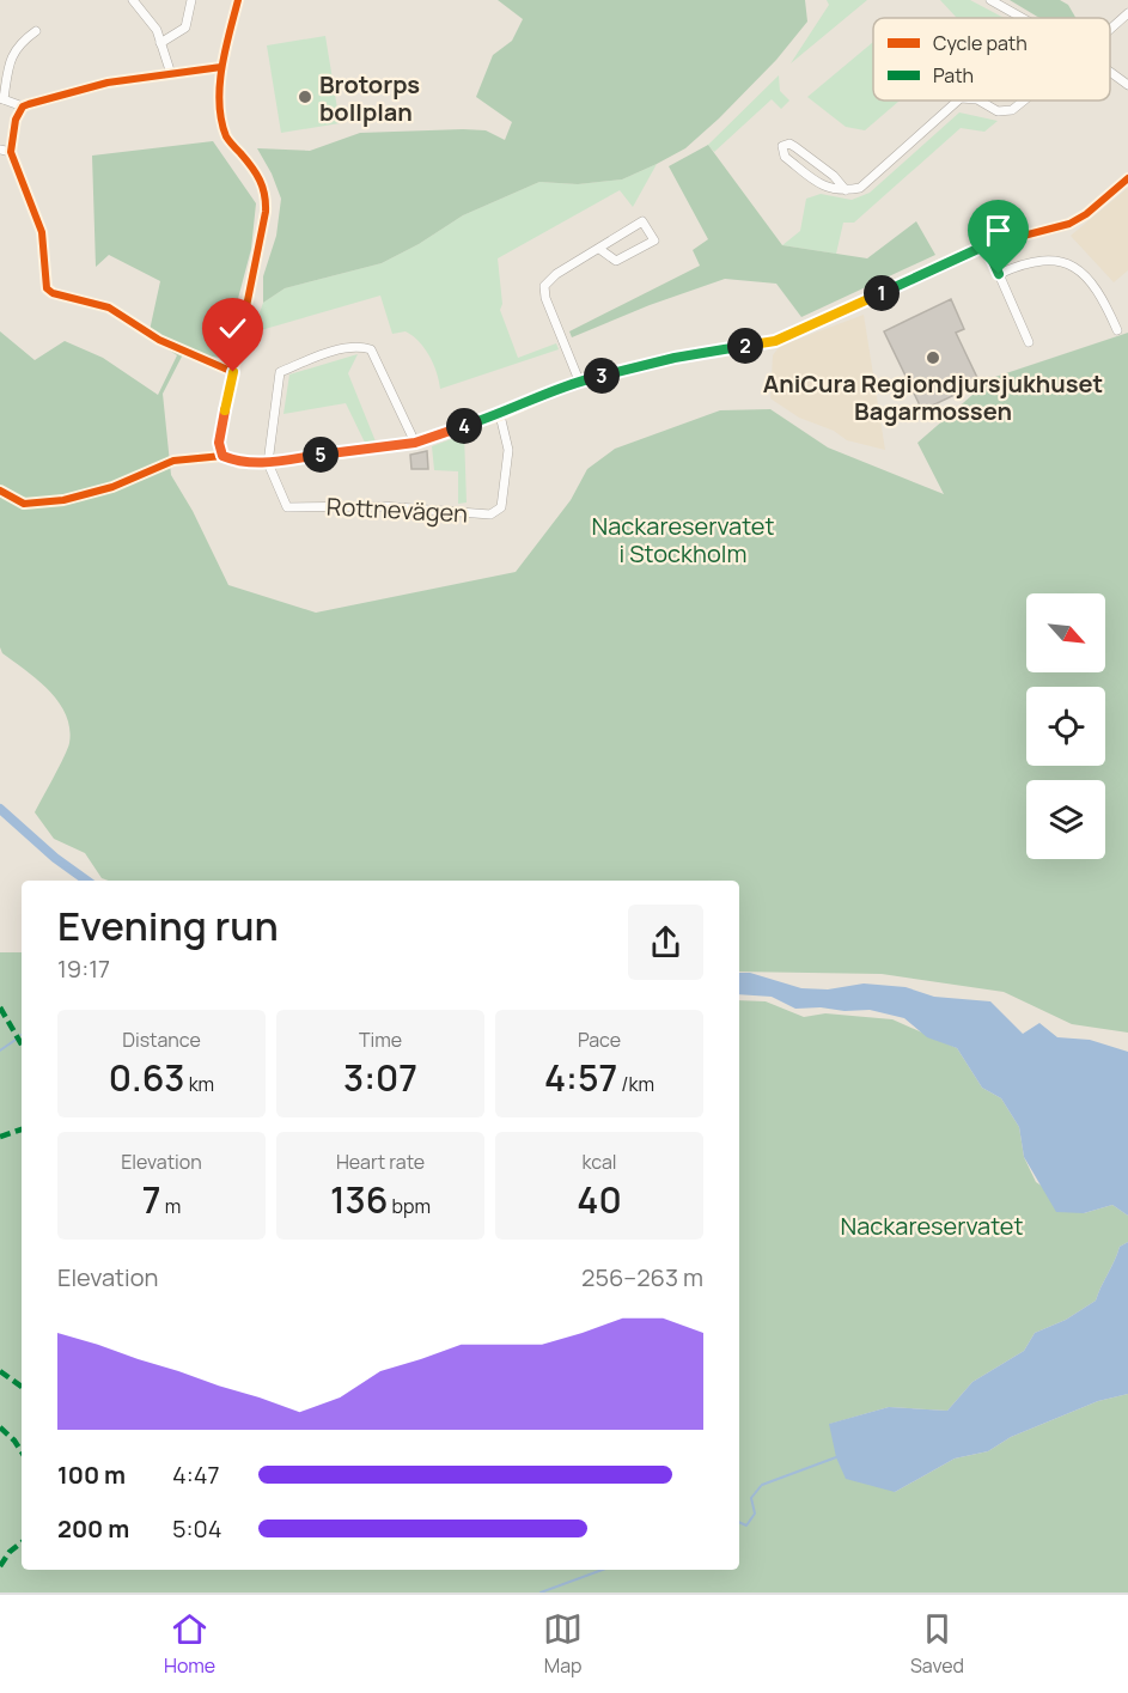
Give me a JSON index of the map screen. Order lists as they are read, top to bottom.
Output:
{
  "streets": {
    "street": ["Rottnevägen"]
  },
  "parks": ["Nackareservatet i Stockholm", "Nackareservatet"],
  "places": ["Brotorps bollplan", "AniCura Regiondjursjukhuset Bagarmossen"],
  "legend": ["Cycle path", "Path"],
  "north": "bottom right",
  "page": {
    "pins": [
      "1",
      "2",
      "3",
      "4",
      "5"
    ],
    "heading": ["Evening run", "19:17"],
    "stats": [
      ["Distance", "0.63 km"],
      ["Time", "3:07"],
      ["Pace", "4:57 /km"],
      ["Elevation", "7 m"],
      ["Heart rate", "136 bpm"],
      ["kcal", "40"]
    ],
    "chart": ["Elevation", "256–263 m"],
    "list": [
      {
        "name": "100 m",
        "note": "4:47"
      },
      {
        "name": "200 m",
        "note": "5:04"
      }
    ],
    "tabs": ["Home", "Map", "Saved"]
  }
}
